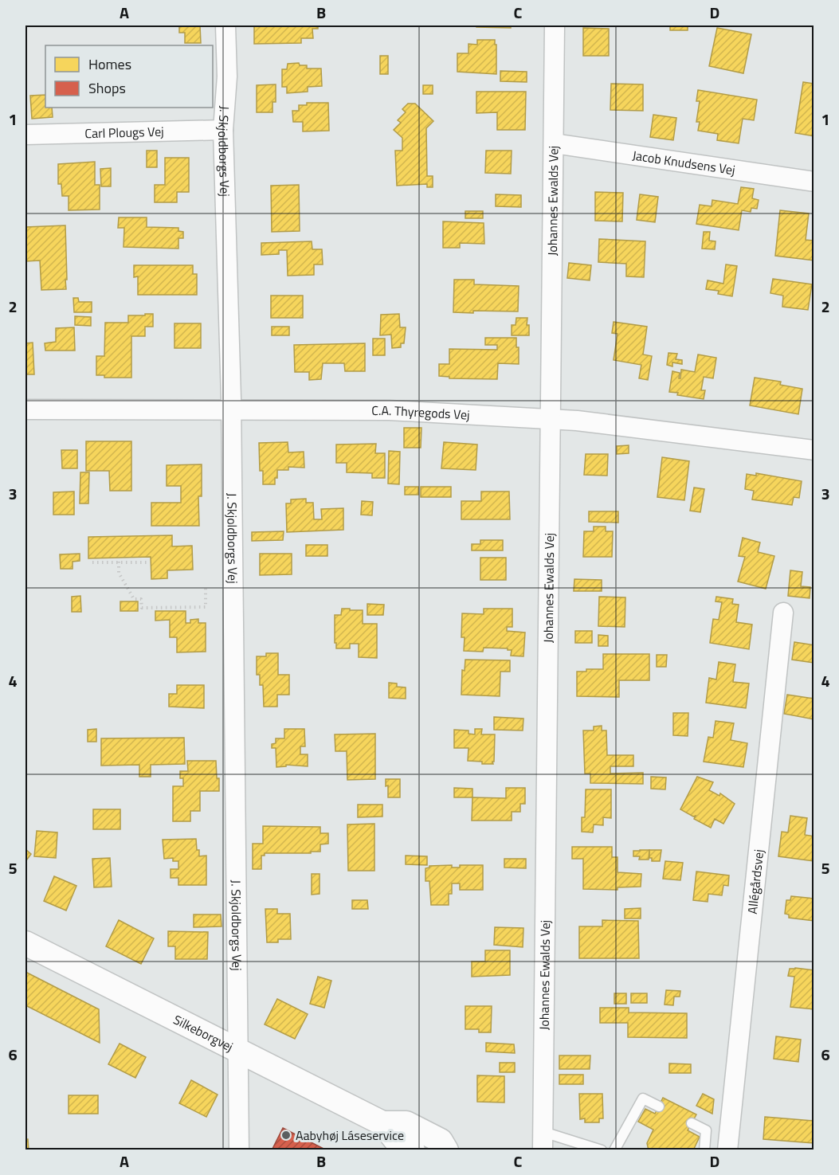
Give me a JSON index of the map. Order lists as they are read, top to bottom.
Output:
{
  "streets": {
    "street": [
      "Carl Plougs Vej",
      "J. Skjoldborgs Vej",
      "Jacob Knudsens Vej",
      "Johannes Ewalds Vej",
      "C.A. Thyregods Vej",
      "Allégårdsvej",
      "Silkeborgvej"
    ]
  },
  "crossings": [
    ["Carl Plougs Vej", "J. Skjoldborgs Vej"],
    ["J. Skjoldborgs Vej", "C.A. Thyregods Vej"],
    ["J. Skjoldborgs Vej", "Silkeborgvej"],
    ["Jacob Knudsens Vej", "Johannes Ewalds Vej"],
    ["Johannes Ewalds Vej", "C.A. Thyregods Vej"]
  ],
  "places": ["Aabyhøj Láseservice"],
  "legend": ["Homes", "Shops"],
  "grid": {
    "columns": [
      "A",
      "B",
      "C",
      "D"
    ],
    "rows": [
      "1",
      "2",
      "3",
      "4",
      "5",
      "6"
    ]
  }
}
